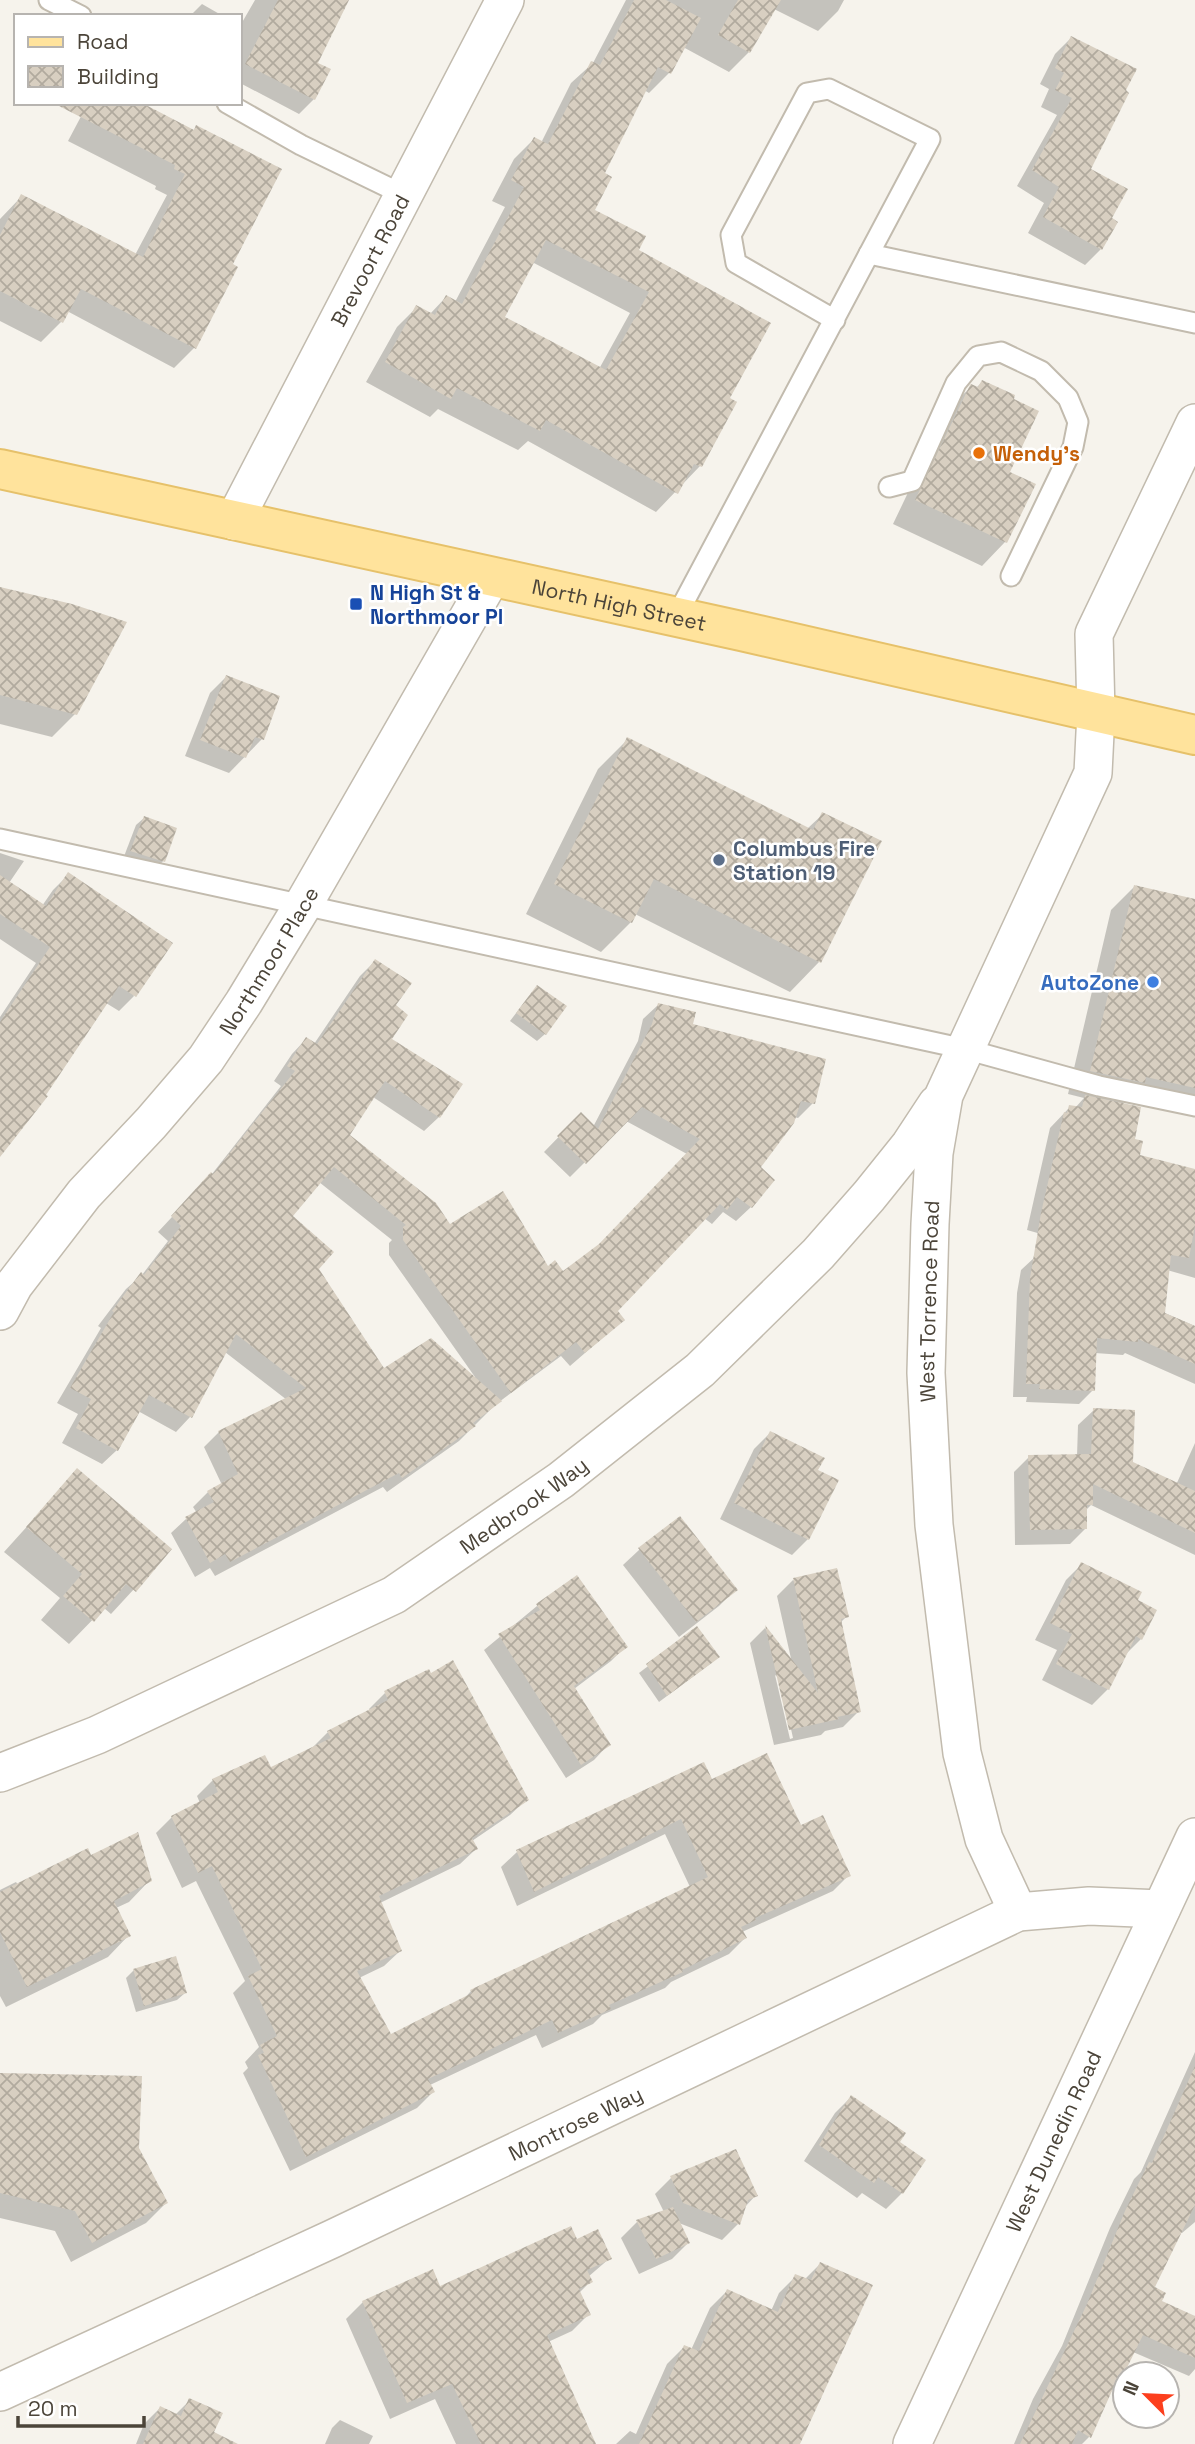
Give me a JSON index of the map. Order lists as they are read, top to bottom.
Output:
{
  "streets": {
    "main road": ["North High Street"],
    "street": [
      "Brevoort Road",
      "Northmoor Place",
      "West Torrence Road",
      "Medbrook Way",
      "Montrose Way",
      "West Dunedin Road"
    ]
  },
  "crossings": [
    ["Brevoort Road", "North High Street"],
    ["North High Street", "Northmoor Place"],
    ["North High Street", "West Torrence Road"],
    ["West Torrence Road", "Medbrook Way"],
    ["West Torrence Road", "Montrose Way"],
    ["Montrose Way", "West Dunedin Road"]
  ],
  "places": {
    "other": ["Wendy's", "Columbus Fire Station 19", "AutoZone"],
    "transit": ["N High St & Northmoor Pl"]
  },
  "legend": ["Road", "Building"],
  "scale_bar": "20 m",
  "north": "top left"
}
